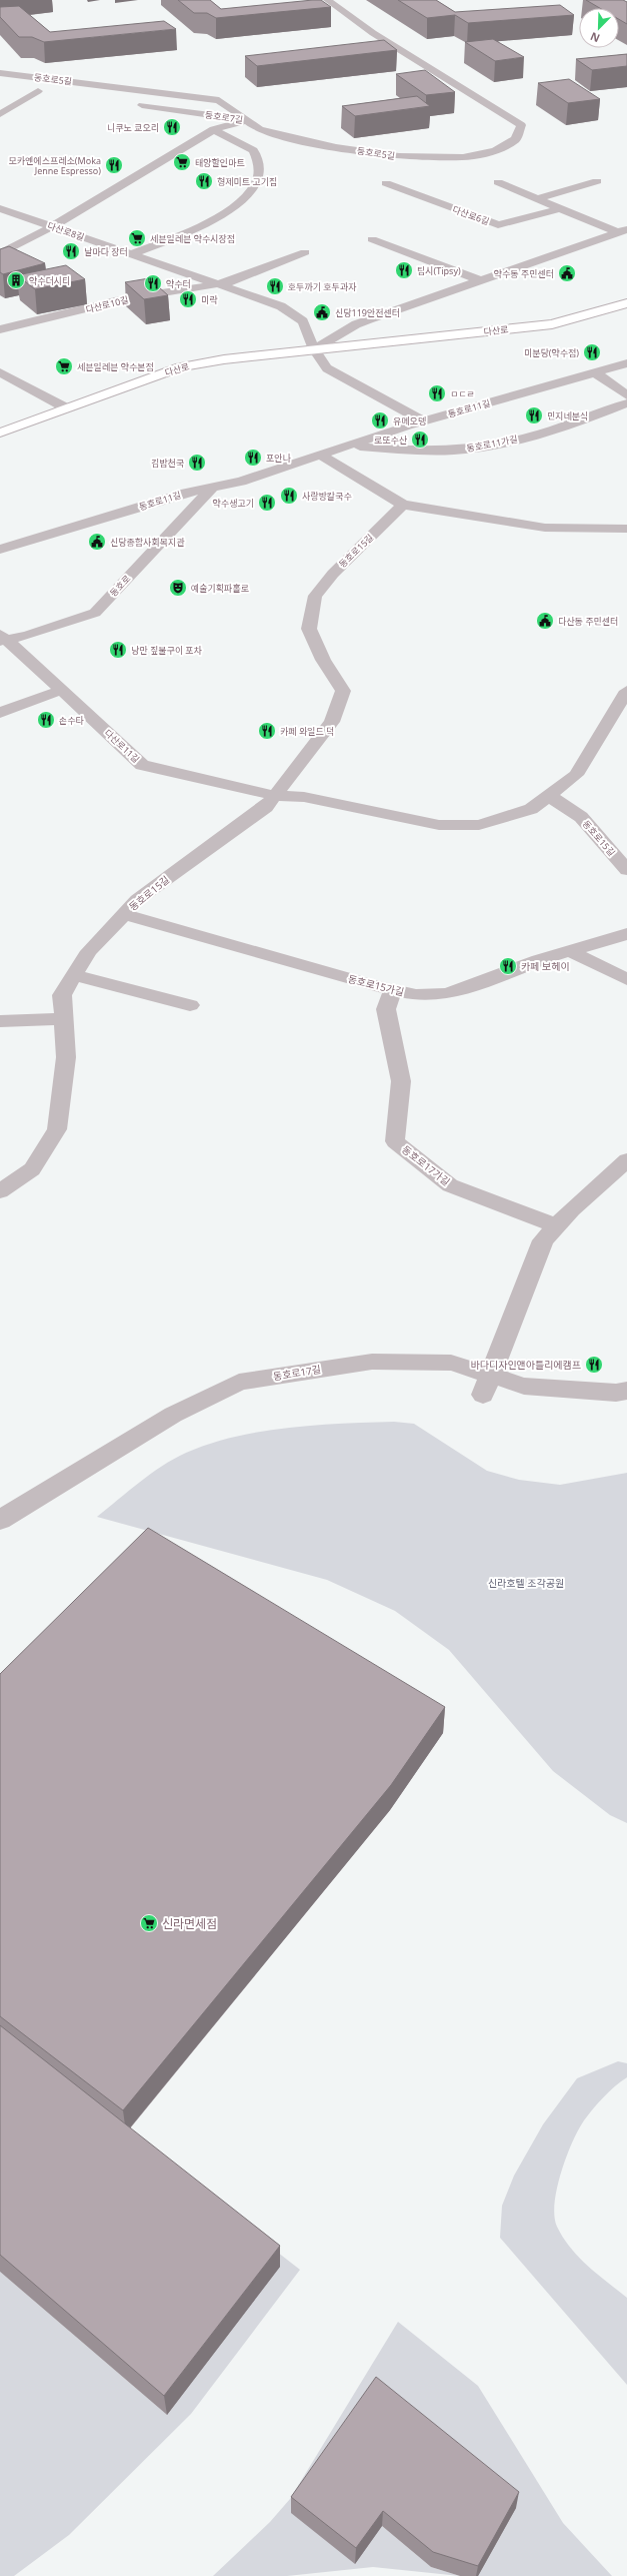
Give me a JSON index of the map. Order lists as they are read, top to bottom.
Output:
{
  "streets": {
    "main road": ["다산로"],
    "street": [
      "동호로5길",
      "동호로7길",
      "다산로6길",
      "다산로8길",
      "다산로10길",
      "동호로11길",
      "동호로11가길",
      "동호로15길",
      "동호로",
      "다산로11길",
      "동호로15가길",
      "동호로17가길",
      "동호로17길"
    ]
  },
  "crossings": [
    ["동호로5길", "동호로7길"],
    ["동호로7길", "다산로8길"],
    ["다산로8길", "다산로10길"],
    ["다산로8길", "다산로"],
    ["동호로11길", "동호로11가길"],
    ["동호로11길", "동호로"],
    ["동호로15길", "다산로11길"],
    ["동호로15길", "동호로15가길"],
    ["동호로", "다산로11길"],
    ["동호로15가길", "동호로17가길"]
  ],
  "parks": ["신라호텔 조각공원"],
  "places": {
    "restaurant": [
      "니쿠노 쿄오리",
      "모카옌에스프레소(Moka Jenne Espresso)",
      "형제미트 고기집",
      "날마다 장터",
      "팁시(Tipsy)",
      "약수터",
      "호두까기 호두과자",
      "미락",
      "미분당(약수점)",
      "ㅁㄷㄹ",
      "민지네분식",
      "유메오뎅",
      "로또수산",
      "포안나",
      "김밥천국",
      "사랑방칼국수",
      "약수생고기",
      "낭만 짚불구이 포차",
      "손수타",
      "카페 와일드 덕",
      "카페 보헤이",
      "바다디자인앤아틀리에캠프"
    ],
    "supermarket": [
      "태양할인마트",
      "세븐일레븐 약수시장점",
      "세븐일레븐 약수본점",
      "신라면세점"
    ],
    "public building": [
      "약수동 주민센터",
      "신당119안전센터",
      "신당종합사회복지관",
      "다산동 주민센터"
    ],
    "building": ["약수더시티"],
    "theatre": ["예술기획파홀로"]
  },
  "north": "bottom left"
}
